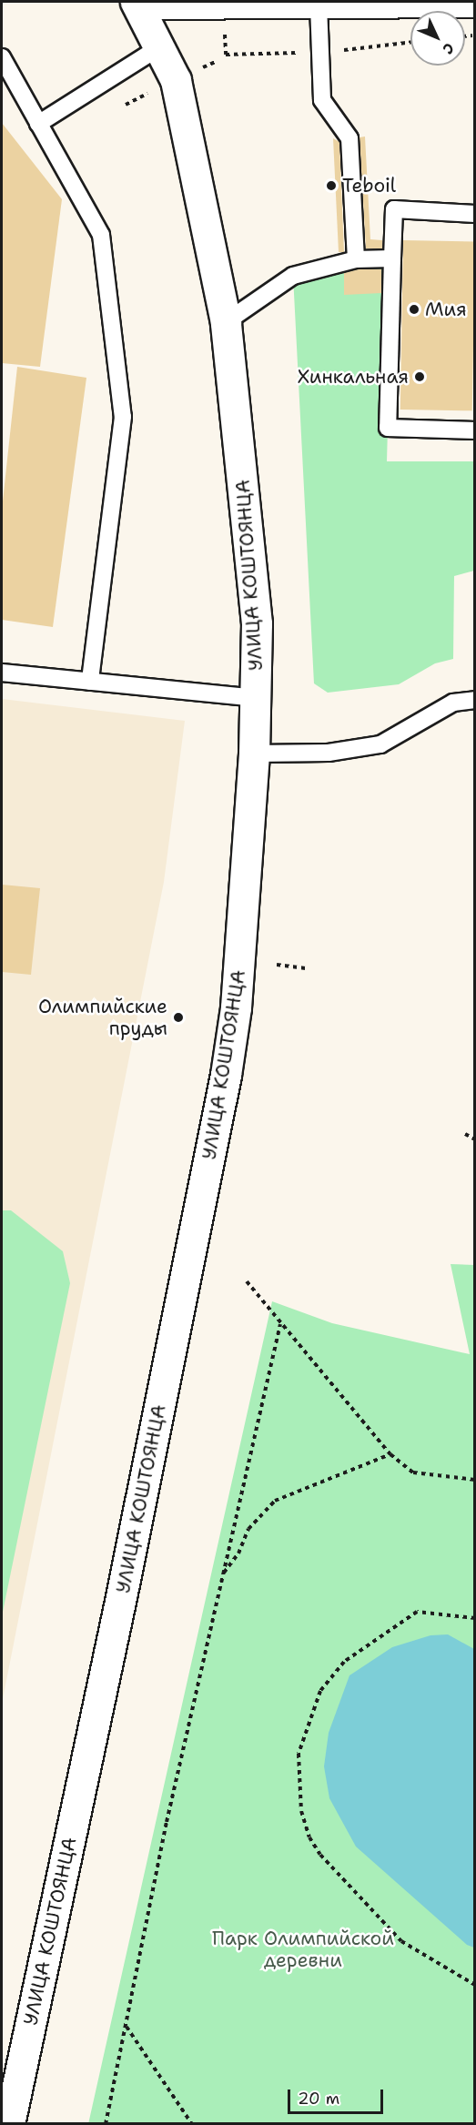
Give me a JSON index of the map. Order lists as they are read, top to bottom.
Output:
{
  "streets": {
    "street": ["УЛИЦА КОШТОЯНЦА"]
  },
  "parks": ["Парк Олимпийской деревни"],
  "places": [
    "Teboil",
    "Мия",
    "Хинкальная",
    "Олимпийские пруды"
  ],
  "scale_bar": "20 m",
  "north": "bottom right"
}
